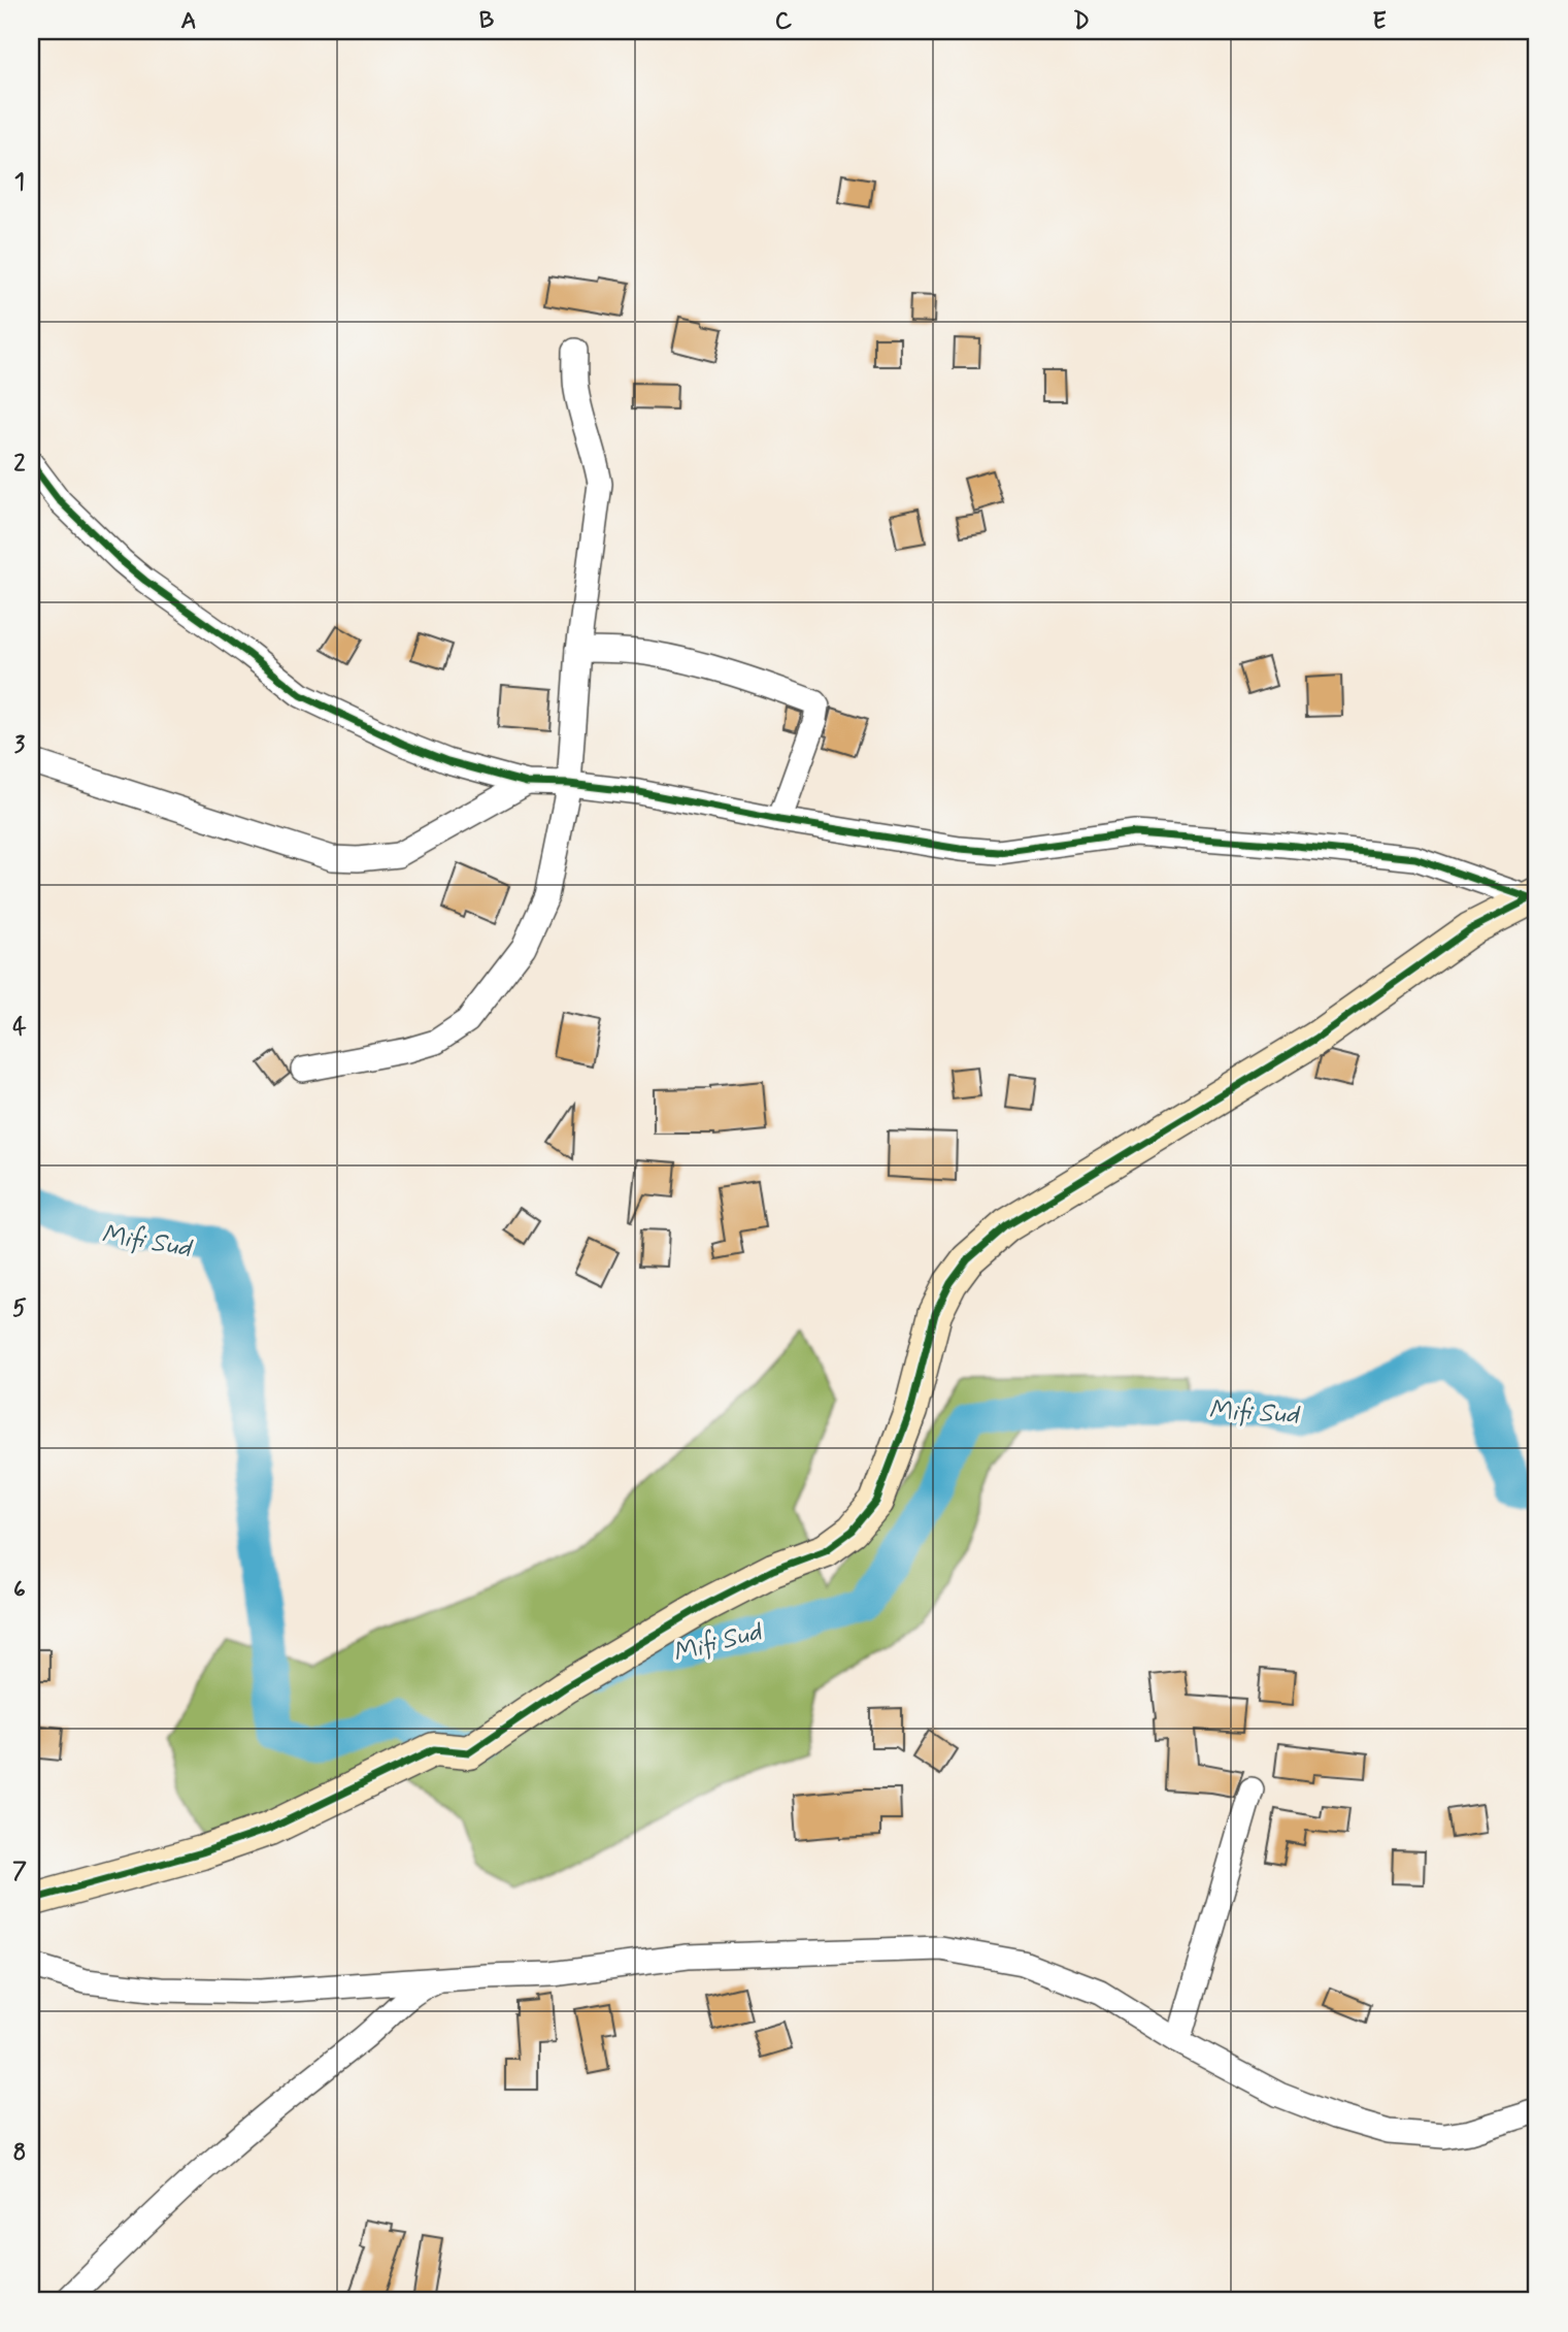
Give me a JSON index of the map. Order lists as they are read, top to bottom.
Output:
{
  "water": ["Mifi Sud"],
  "grid": {
    "columns": [
      "A",
      "B",
      "C",
      "D",
      "E"
    ],
    "rows": [
      "1",
      "2",
      "3",
      "4",
      "5",
      "6",
      "7",
      "8"
    ]
  }
}
